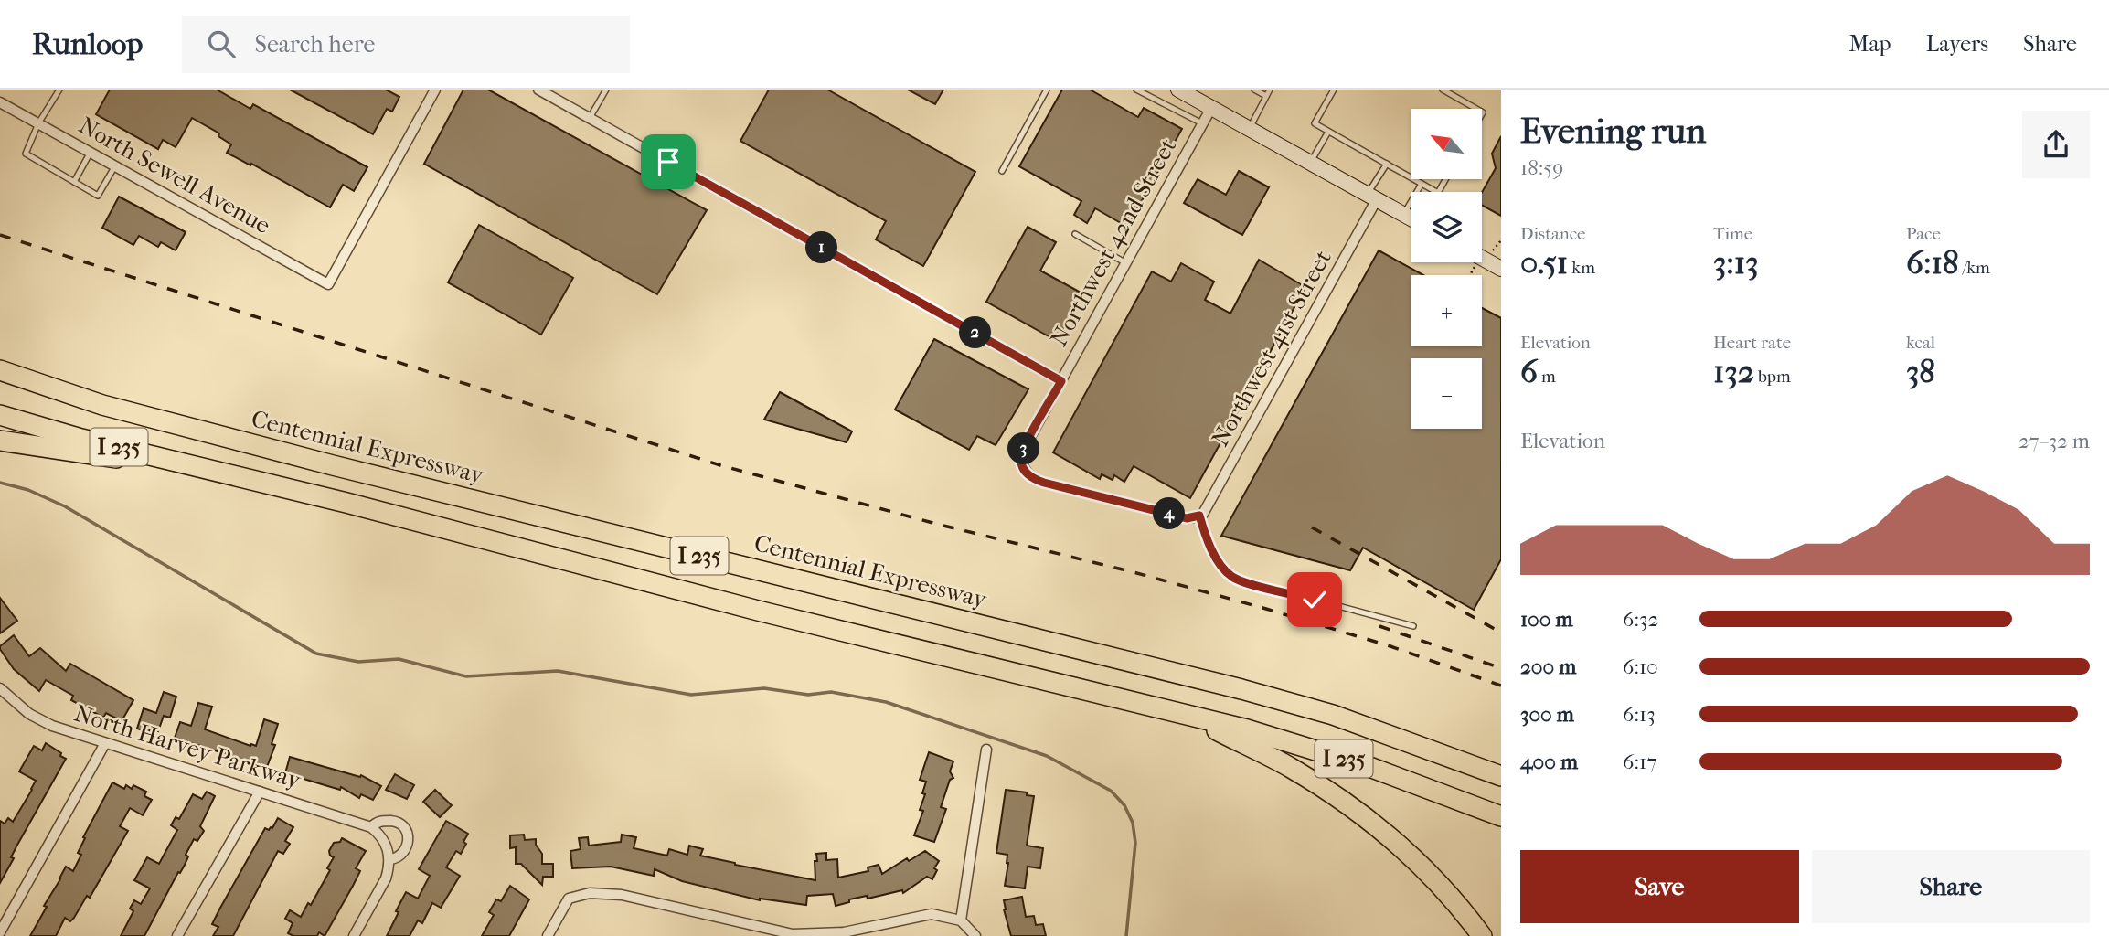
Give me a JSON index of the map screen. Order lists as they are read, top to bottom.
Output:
{
  "streets": {
    "highway": ["I 235", "Centennial Expressway"],
    "street": [
      "North Sewell Avenue",
      "Northwest 42nd Street",
      "Northwest 41st Street",
      "North Harvey Parkway"
    ]
  },
  "crossings": [
    ["Northwest 42nd Street", "Northwest 41st Street"]
  ],
  "north": "top left",
  "page": {
    "header": "Runloop",
    "search": "Search here",
    "nav": ["Map", "Layers", "Share"],
    "heading": ["Evening run", "18:59"],
    "map_buttons": ["+", "−"],
    "stats": [
      ["Distance", "0.51 km"],
      ["Time", "3:13"],
      ["Pace", "6:18 /km"],
      ["Elevation", "6 m"],
      ["Heart rate", "132 bpm"],
      ["kcal", "38"]
    ],
    "pins": [
      "1",
      "2",
      "3",
      "4"
    ],
    "chart": ["Elevation", "27–32 m"],
    "list": [
      {
        "name": "100 m",
        "note": "6:32"
      },
      {
        "name": "200 m",
        "note": "6:10"
      },
      {
        "name": "300 m",
        "note": "6:13"
      },
      {
        "name": "400 m",
        "note": "6:17"
      }
    ],
    "buttons": ["Save", "Share"]
  }
}
